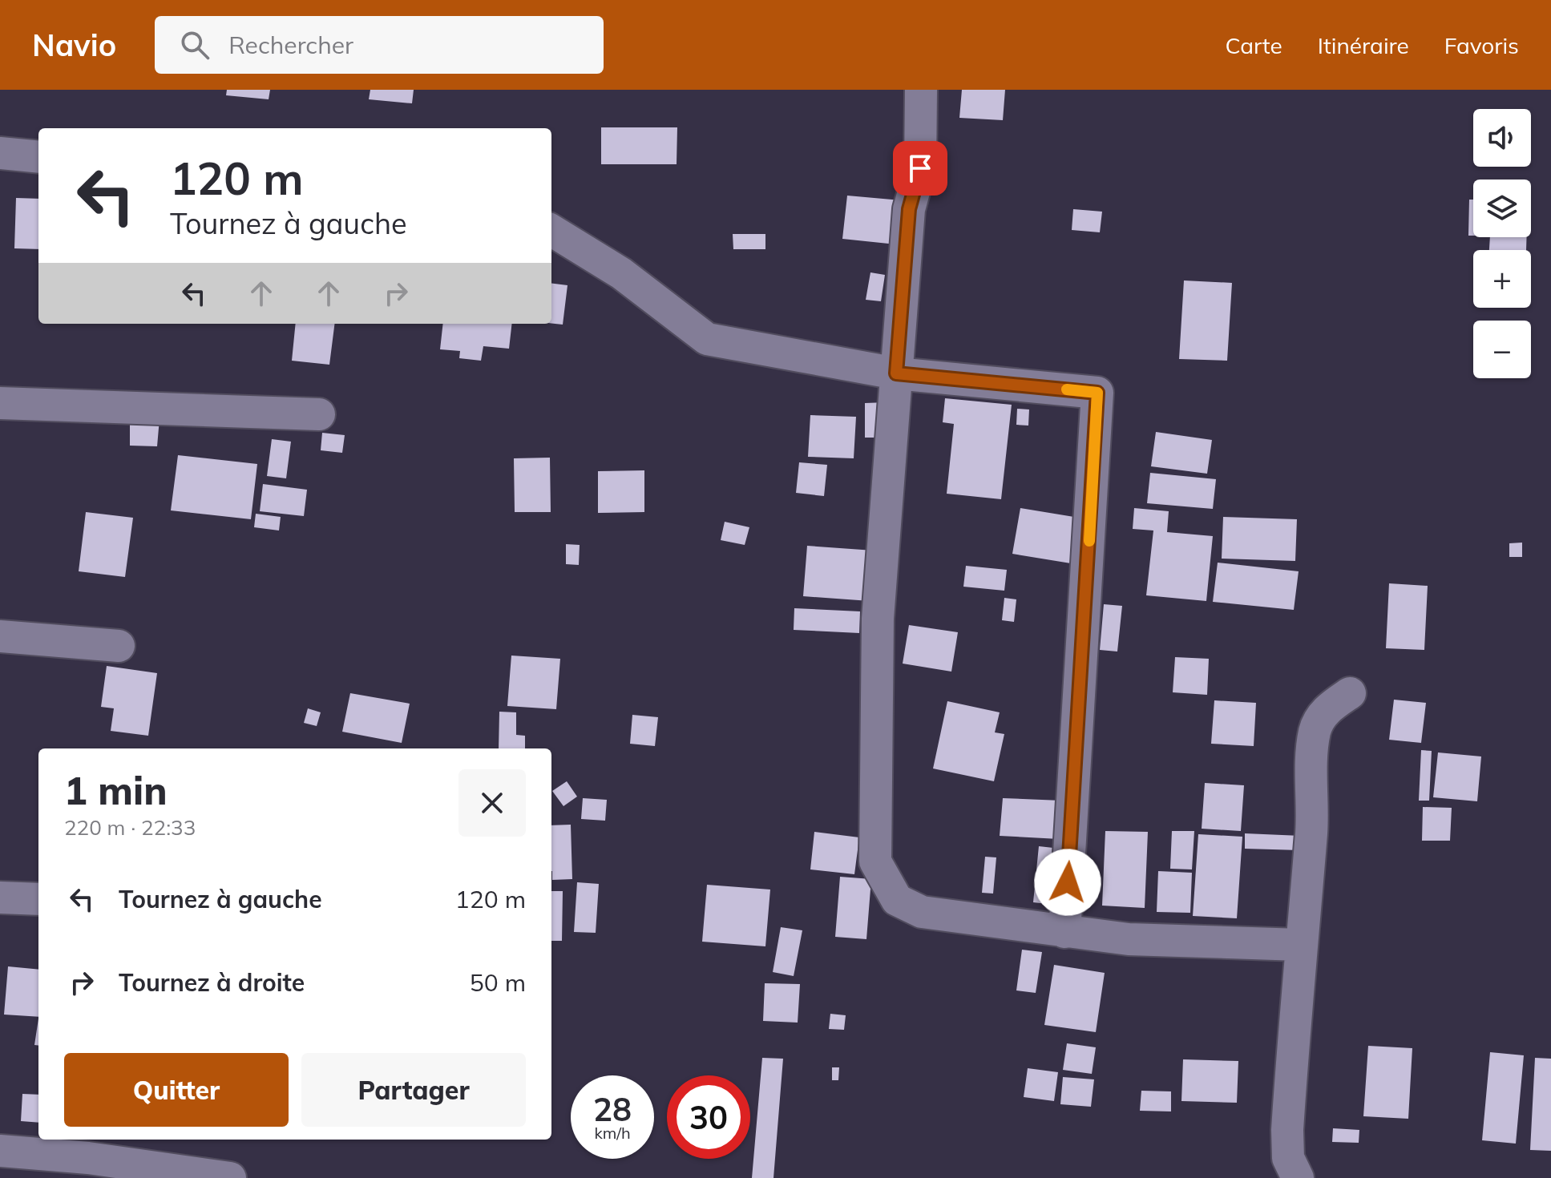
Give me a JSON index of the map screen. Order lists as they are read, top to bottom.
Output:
{
  "page": {
    "header": "Navio",
    "search": "Rechercher",
    "nav": ["Carte", "Itinéraire", "Favoris"],
    "map_buttons": ["+", "−"],
    "turn": ["120 m", "Tournez à gauche"],
    "heading": ["1 min", "220 m · 22:33"],
    "list": [
      {
        "name": "Tournez à gauche",
        "value": "120 m"
      },
      {
        "name": "Tournez à droite",
        "value": "50 m"
      }
    ],
    "buttons": ["Quitter", "Partager"],
    "speed": "28 km/h",
    "limit": "30"
  }
}
